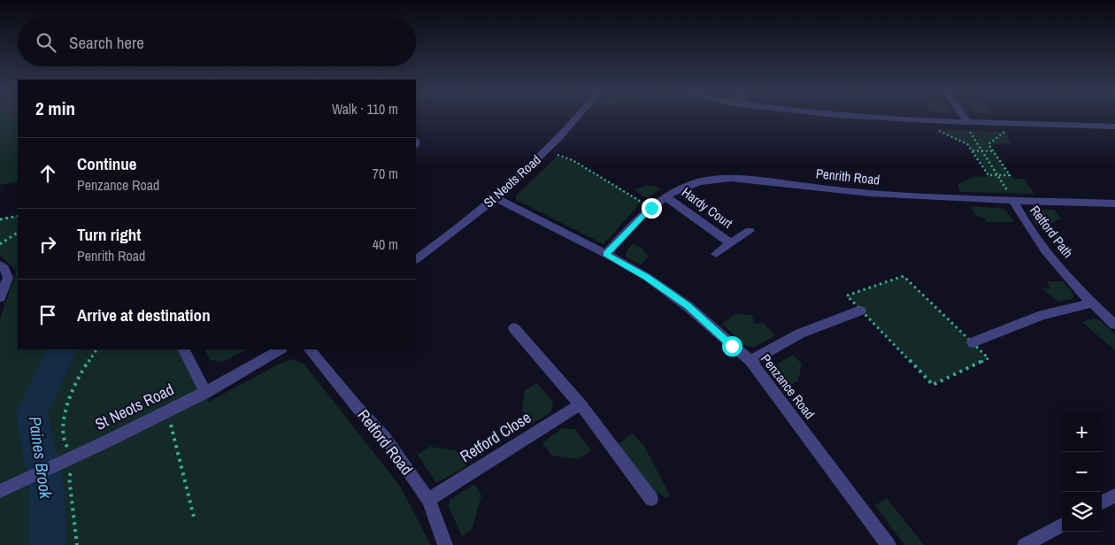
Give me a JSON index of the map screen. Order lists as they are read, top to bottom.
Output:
{
  "streets": {
    "street": [
      "Penrith Road",
      "St Neots Road",
      "Hardy Court",
      "Retford Path",
      "Penzance Road",
      "Retford Close",
      "Retford Road"
    ]
  },
  "crossings": [
    ["Penrith Road", "Hardy Court"],
    ["Penrith Road", "Retford Path"],
    ["Penrith Road", "Penzance Road"],
    ["St Neots Road", "Penzance Road"],
    ["Retford Close", "Retford Road"]
  ],
  "water": ["Paines Brook"],
  "page": {
    "search": "Search here",
    "heading": ["2 min", "Walk · 110 m"],
    "list": [
      ["Continue", "Penzance Road", "70 m"],
      ["Turn right", "Penrith Road", "40 m"],
      "Arrive at destination"
    ],
    "map_buttons": ["+", "−"]
  }
}
